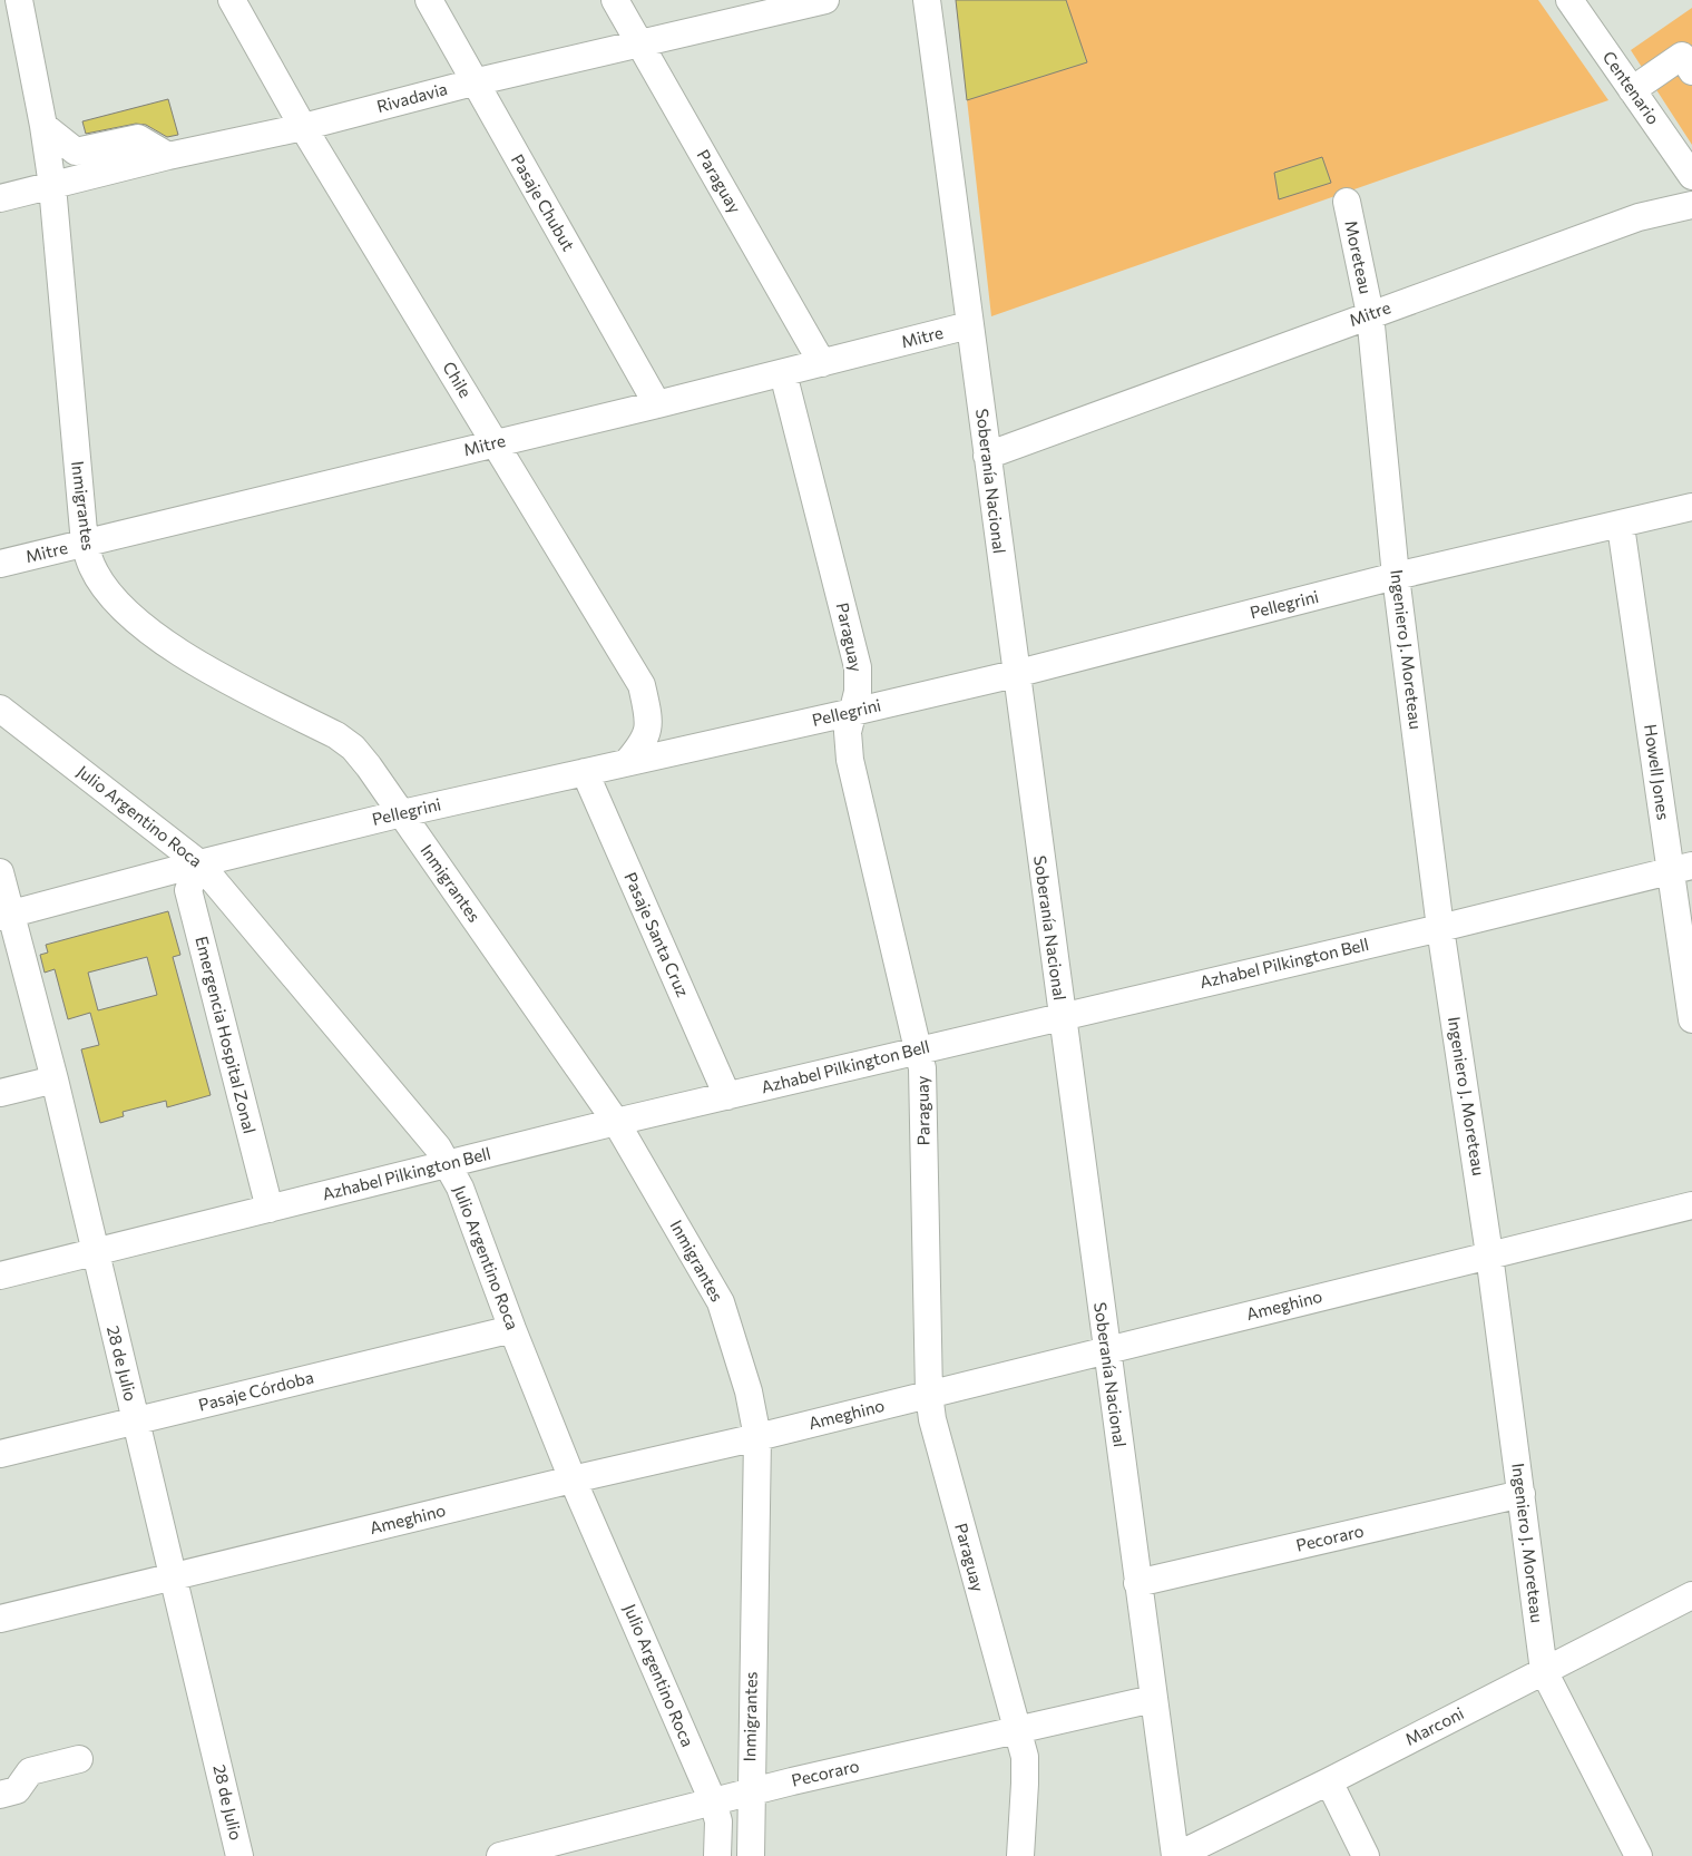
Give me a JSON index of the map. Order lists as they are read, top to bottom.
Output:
{
  "streets": {
    "street": [
      "Centenario",
      "Rivadavia",
      "Paraguay",
      "Pasaje Chubut",
      "Moreteau",
      "Mitre",
      "Chile",
      "Soberanía Nacional",
      "Inmigrantes",
      "Pellegrini",
      "Ingeniero J. Moreteau",
      "Howell Jones",
      "Julio Argentino Roca",
      "Pasaje Santa Cruz",
      "Azhabel Pilkington Bell",
      "Emergencia Hospital Zonal",
      "Ameghino",
      "28 de Julio",
      "Pasaje Córdoba",
      "Pecoraro",
      "Marconi"
    ]
  },
  "crossings": [
    ["Rivadavia", "Paraguay"],
    ["Rivadavia", "Pasaje Chubut"],
    ["Rivadavia", "Chile"],
    ["Rivadavia", "Inmigrantes"],
    ["Paraguay", "Mitre"],
    ["Paraguay", "Pellegrini"],
    ["Paraguay", "Azhabel Pilkington Bell"],
    ["Paraguay", "Ameghino"],
    ["Paraguay", "Pecoraro"],
    ["Pasaje Chubut", "Mitre"],
    ["Moreteau", "Mitre"],
    ["Moreteau", "Ingeniero J. Moreteau"],
    ["Mitre", "Chile"],
    ["Mitre", "Soberanía Nacional"],
    ["Mitre", "Inmigrantes"],
    ["Mitre", "Ingeniero J. Moreteau"],
    ["Chile", "Pellegrini"],
    ["Soberanía Nacional", "Pellegrini"],
    ["Soberanía Nacional", "Azhabel Pilkington Bell"],
    ["Soberanía Nacional", "Ameghino"],
    ["Soberanía Nacional", "Pecoraro"],
    ["Soberanía Nacional", "Marconi"],
    ["Inmigrantes", "Pellegrini"],
    ["Inmigrantes", "Azhabel Pilkington Bell"],
    ["Inmigrantes", "Ameghino"],
    ["Inmigrantes", "Pecoraro"],
    ["Pellegrini", "Ingeniero J. Moreteau"],
    ["Pellegrini", "Howell Jones"],
    ["Pellegrini", "Julio Argentino Roca"],
    ["Pellegrini", "Pasaje Santa Cruz"],
    ["Pellegrini", "Emergencia Hospital Zonal"],
    ["Pellegrini", "28 de Julio"],
    ["Ingeniero J. Moreteau", "Azhabel Pilkington Bell"],
    ["Ingeniero J. Moreteau", "Ameghino"],
    ["Ingeniero J. Moreteau", "Pecoraro"],
    ["Ingeniero J. Moreteau", "Marconi"],
    ["Howell Jones", "Azhabel Pilkington Bell"],
    ["Julio Argentino Roca", "Azhabel Pilkington Bell"],
    ["Julio Argentino Roca", "Emergencia Hospital Zonal"],
    ["Julio Argentino Roca", "Ameghino"],
    ["Julio Argentino Roca", "Pasaje Córdoba"],
    ["Julio Argentino Roca", "Pecoraro"],
    ["Pasaje Santa Cruz", "Azhabel Pilkington Bell"],
    ["Azhabel Pilkington Bell", "Emergencia Hospital Zonal"],
    ["Azhabel Pilkington Bell", "28 de Julio"],
    ["Ameghino", "28 de Julio"],
    ["28 de Julio", "Pasaje Córdoba"]
  ]
}
